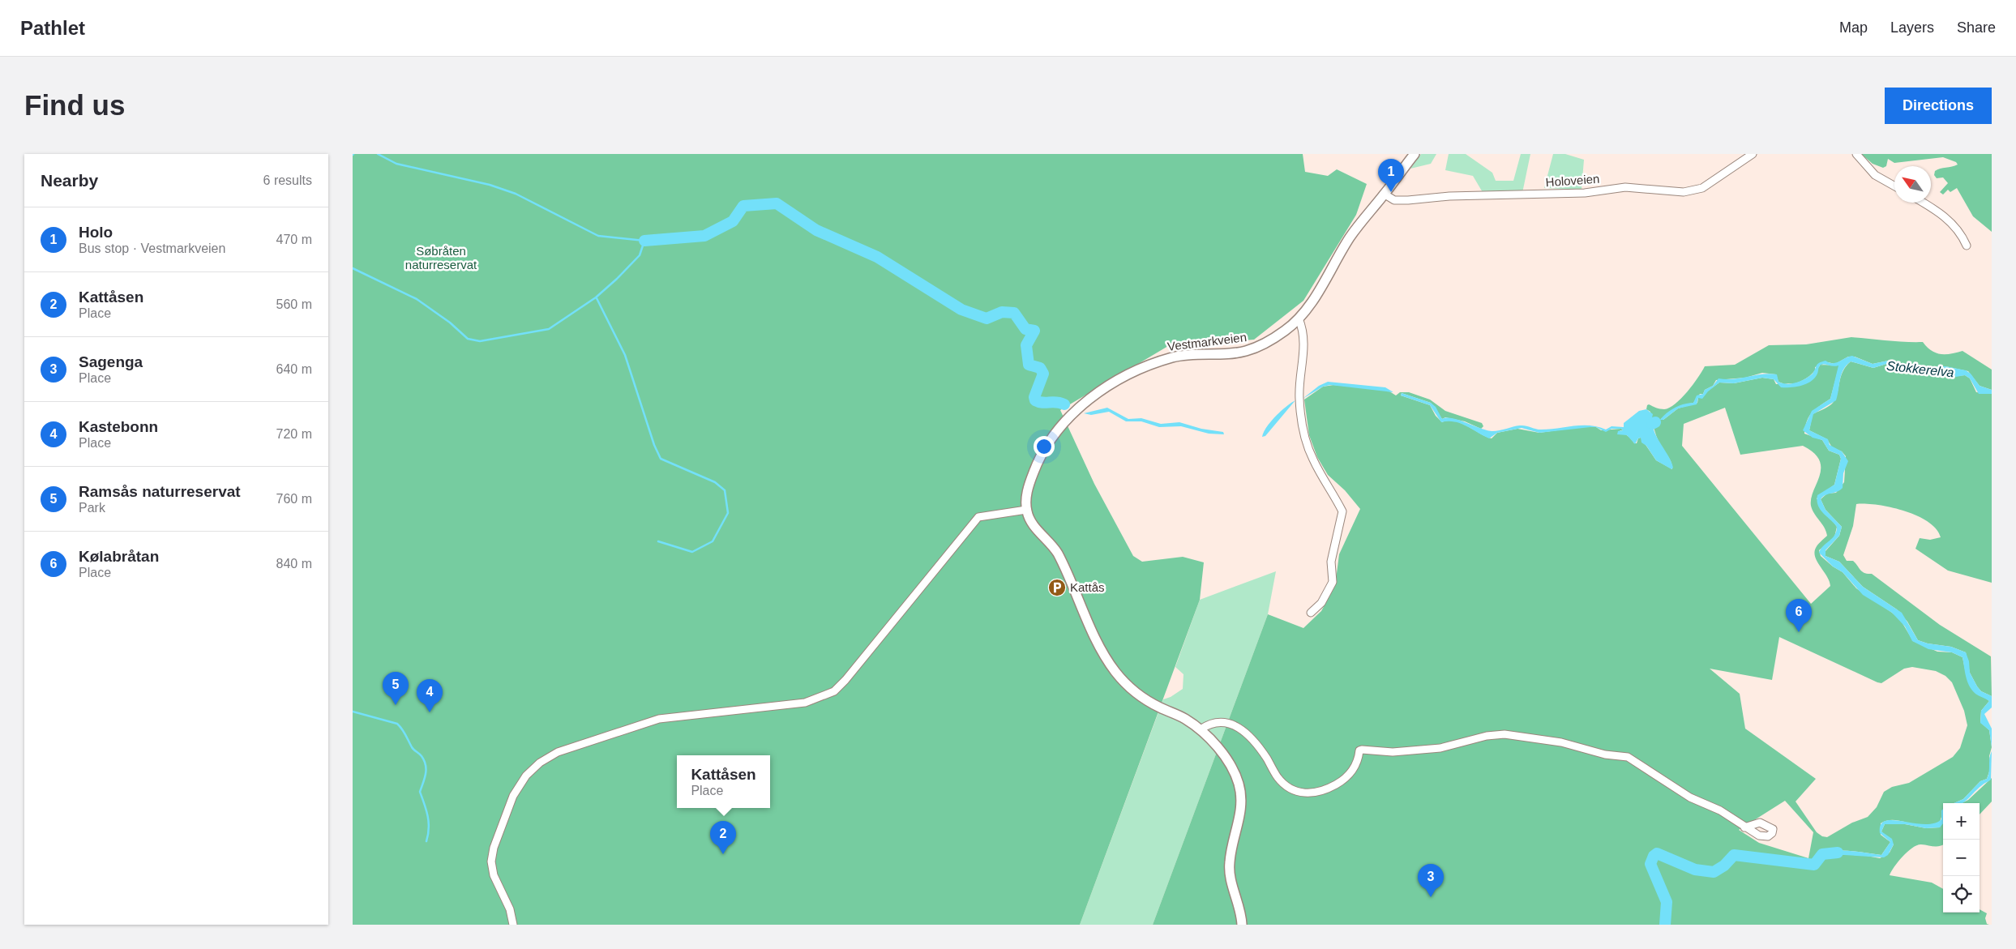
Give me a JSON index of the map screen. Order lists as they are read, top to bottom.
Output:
{
  "streets": {
    "street": ["Holoveien", "Vestmarkveien"]
  },
  "crossings": [
    ["Holoveien", "Vestmarkveien"]
  ],
  "water": ["Stokkerelva"],
  "parks": ["Søbråten naturreservat"],
  "places": {
    "parking": ["Kattås"]
  },
  "north": "top left",
  "page": {
    "header": "Pathlet",
    "nav": ["Map", "Layers", "Share"],
    "buttons": "Directions",
    "title": "Find us",
    "heading": ["Nearby", "6 results"],
    "pins": [
      "1",
      "6",
      "5",
      "4",
      "2",
      "3"
    ],
    "list": [
      {
        "mark": "1",
        "name": "Holo",
        "note": "Bus stop · Vestmarkveien",
        "value": "470 m"
      },
      {
        "mark": "2",
        "name": "Kattåsen",
        "note": "Place",
        "value": "560 m"
      },
      {
        "mark": "3",
        "name": "Sagenga",
        "note": "Place",
        "value": "640 m"
      },
      {
        "mark": "4",
        "name": "Kastebonn",
        "note": "Place",
        "value": "720 m"
      },
      {
        "mark": "5",
        "name": "Ramsås naturreservat",
        "note": "Park",
        "value": "760 m"
      },
      {
        "mark": "6",
        "name": "Kølabråtan",
        "note": "Place",
        "value": "840 m"
      }
    ],
    "popup": ["Kattåsen", "Place"],
    "map_buttons": ["+", "−"]
  }
}
